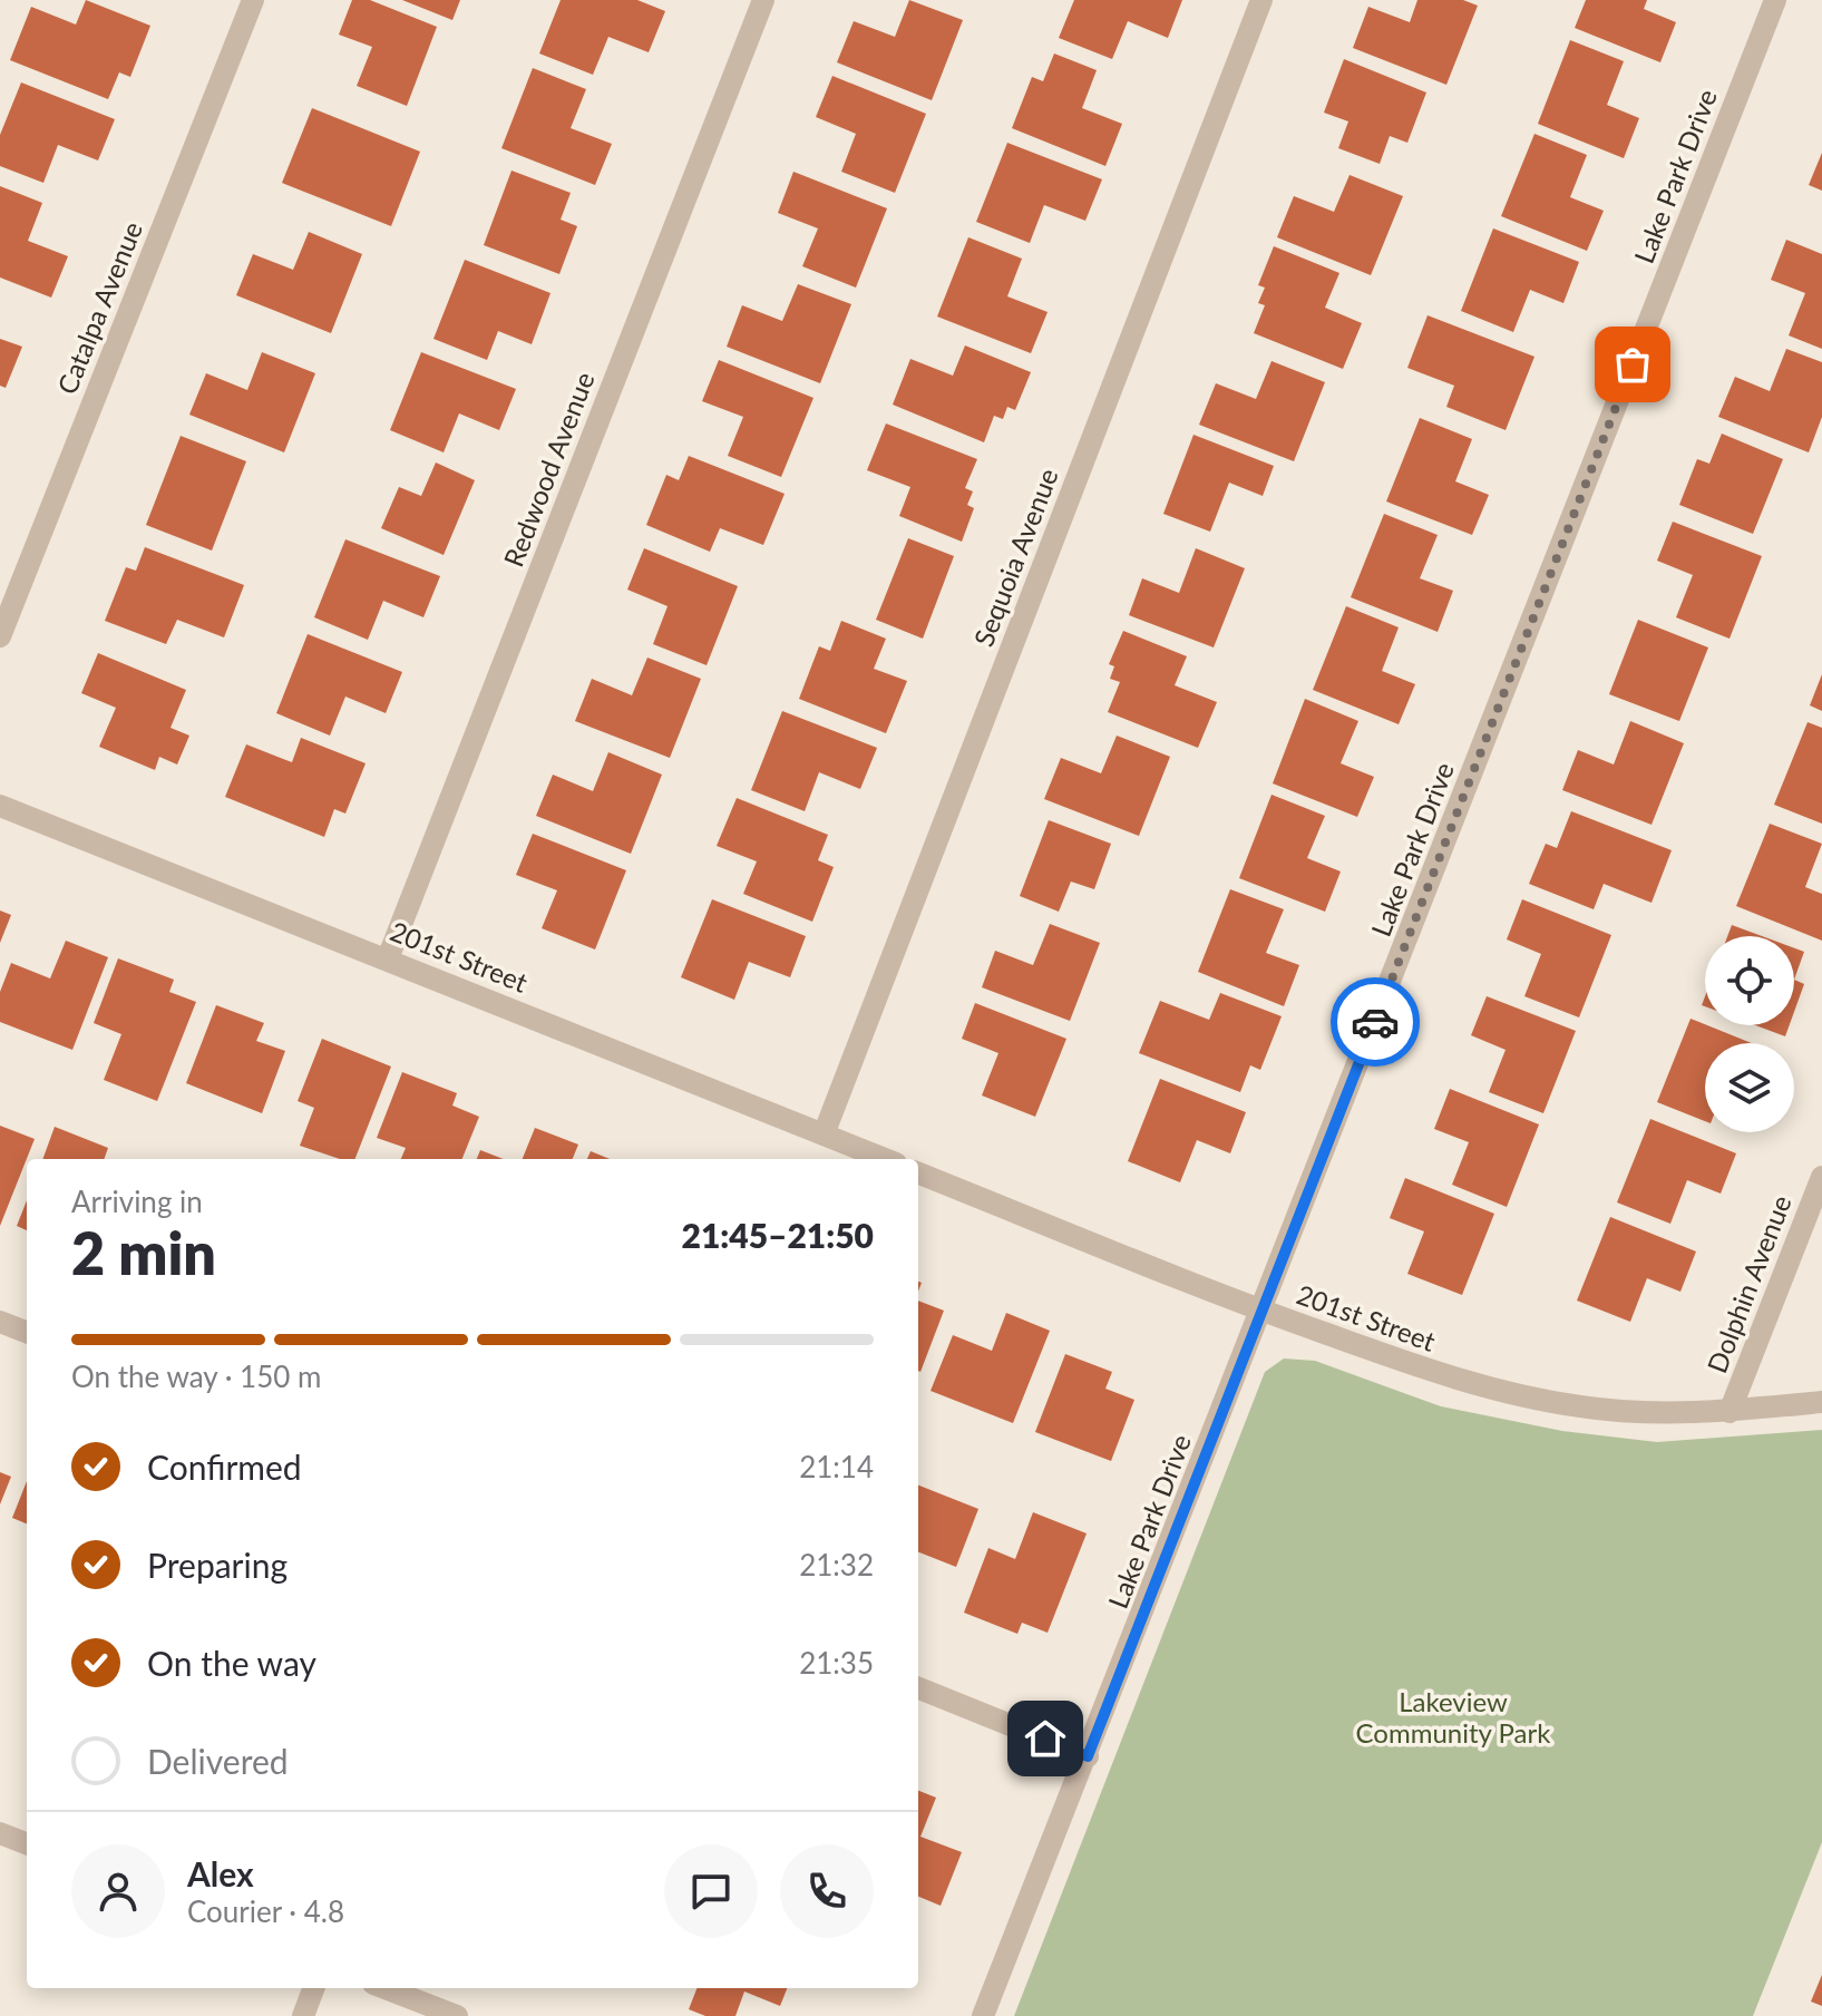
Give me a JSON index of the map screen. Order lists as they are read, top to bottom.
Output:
{
  "streets": {
    "street": [
      "Lake Park Drive",
      "Catalpa Avenue",
      "Redwood Avenue",
      "Sequoia Avenue",
      "201st Street",
      "Dolphin Avenue"
    ]
  },
  "crossings": [
    ["Lake Park Drive", "201st Street"],
    ["Redwood Avenue", "201st Street"],
    ["Sequoia Avenue", "201st Street"],
    ["201st Street", "Dolphin Avenue"]
  ],
  "parks": ["Lakeview Community Park"],
  "page": {
    "heading": ["2 min", "Arriving in", "21:45–21:50"],
    "panel": ["Alex", "Courier · 4.8"],
    "bar": "On the way · 150 m",
    "list": [
      ["Confirmed", "21:14"],
      ["Preparing", "21:32"],
      ["On the way", "21:35"],
      "Delivered"
    ]
  }
}
